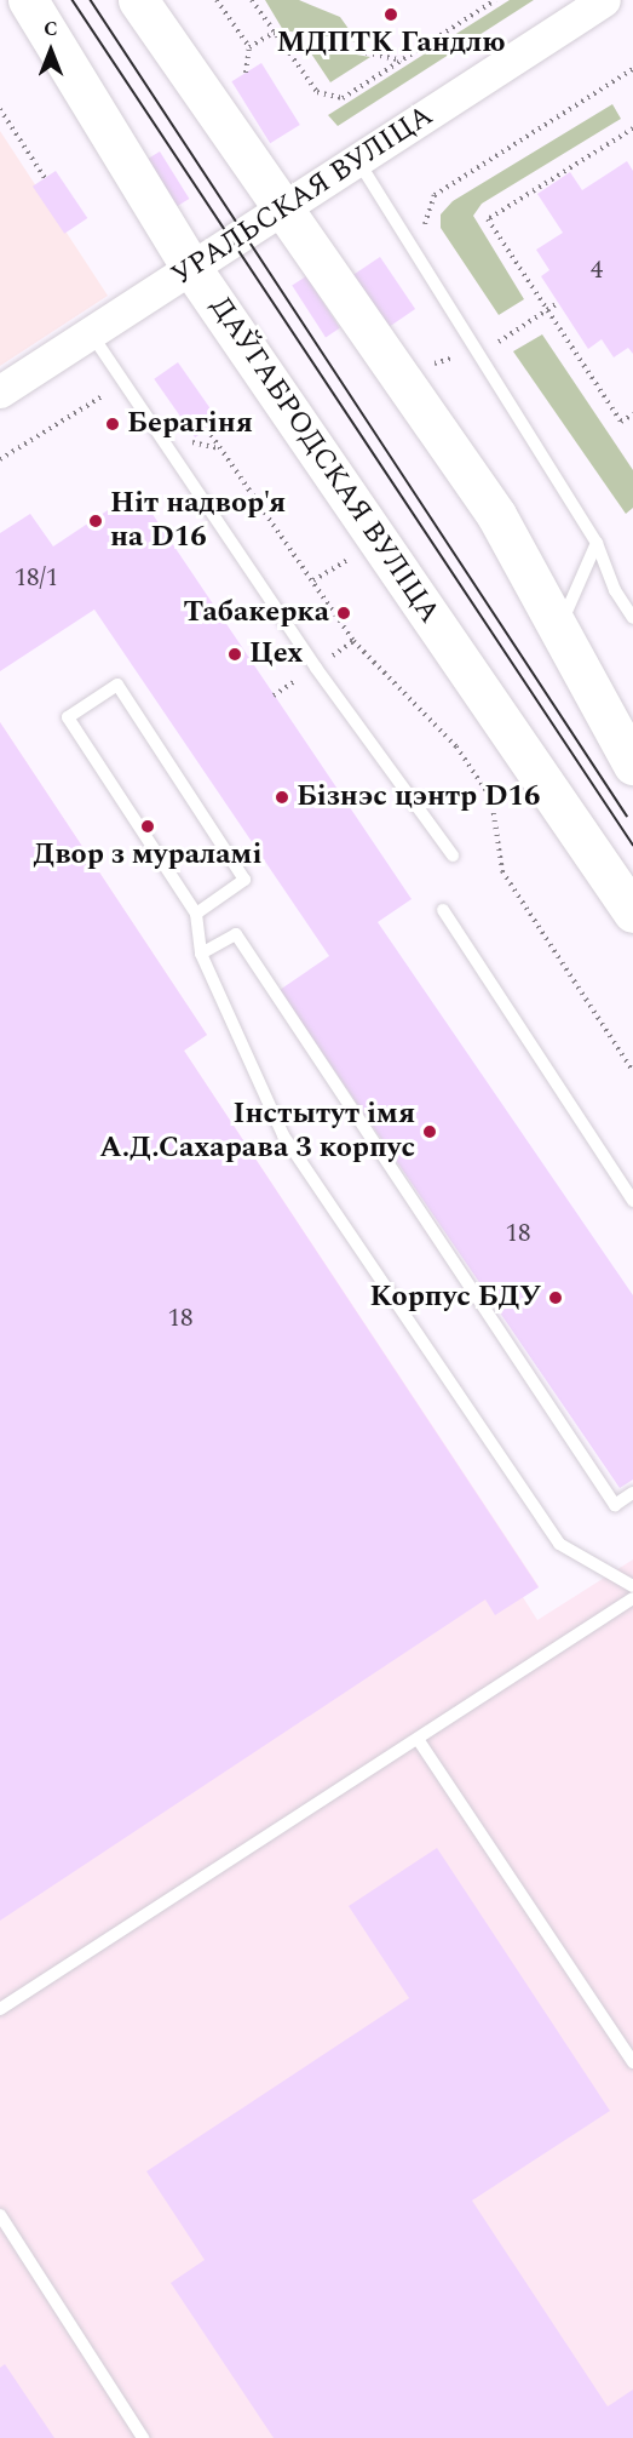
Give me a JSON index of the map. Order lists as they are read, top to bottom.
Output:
{
  "streets": {
    "main road": ["ДАЎГАБРОДСКАЯ ВУЛІЦА"],
    "street": ["УРАЛЬСКАЯ ВУЛІЦА"]
  },
  "crossings": [
    ["УРАЛЬСКАЯ ВУЛІЦА", "ДАЎГАБРОДСКАЯ ВУЛІЦА"]
  ],
  "places": [
    "МДПТК Гандлю",
    "Берагіня",
    "Ніт надвор'я на D16",
    "Табакерка",
    "Цех",
    "Бізнэс цэнтр D16",
    "Двор з мураламі",
    "Інстытут імя А.Д.Сахарава 3 корпус",
    "Корпус БДУ"
  ],
  "house_numbers": [
    "4",
    "18/1",
    "18",
    "18"
  ],
  "north": "top"
}
